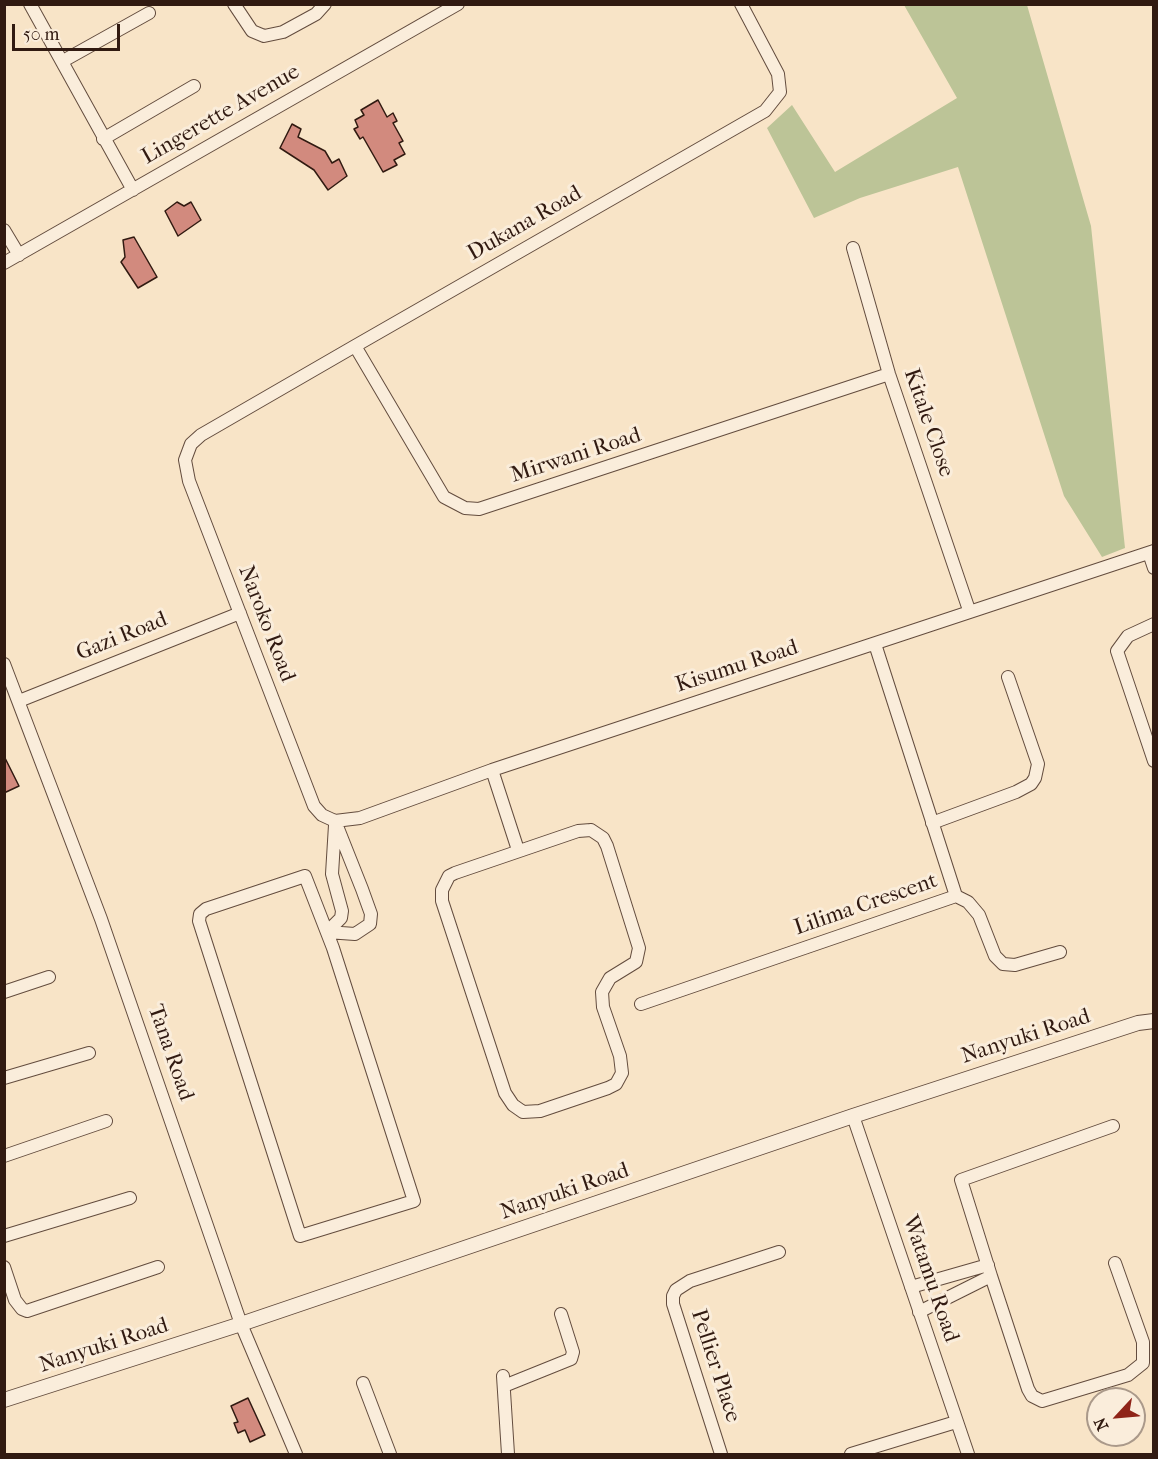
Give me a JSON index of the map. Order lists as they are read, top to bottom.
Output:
{
  "streets": {
    "street": [
      "Lingerette Avenue",
      "Dukana Road",
      "Kitale Close",
      "Mirwani Road",
      "Naroko Road",
      "Gazi Road",
      "Kisumu Road",
      "Lilima Crescent",
      "Nanyuki Road",
      "Tana Road",
      "Watamu Road",
      "Pellier Place"
    ]
  },
  "crossings": [
    ["Dukana Road", "Mirwani Road"],
    ["Dukana Road", "Naroko Road"],
    ["Kitale Close", "Mirwani Road"],
    ["Kitale Close", "Kisumu Road"],
    ["Naroko Road", "Gazi Road"],
    ["Naroko Road", "Kisumu Road"],
    ["Gazi Road", "Tana Road"],
    ["Kisumu Road", "Lilima Crescent"],
    ["Nanyuki Road", "Tana Road"],
    ["Nanyuki Road", "Watamu Road"]
  ],
  "scale_bar": "50 m",
  "north": "bottom left"
}
